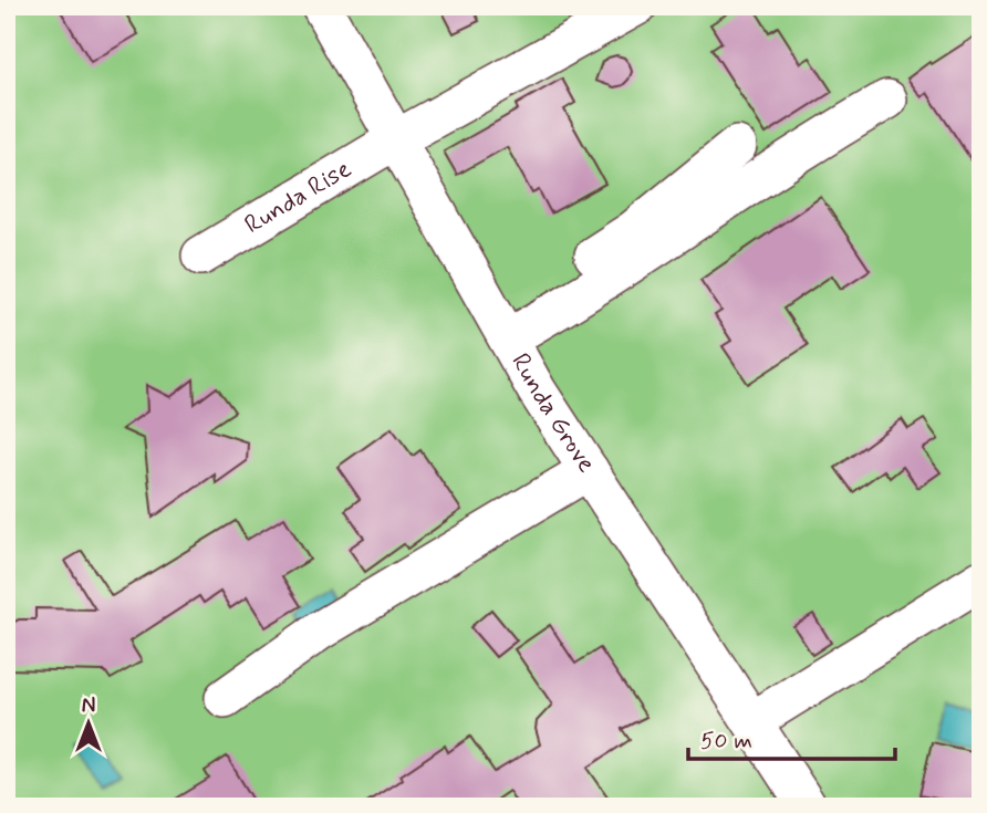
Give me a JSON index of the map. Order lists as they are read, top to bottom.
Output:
{
  "streets": {
    "street": ["Runda Rise", "Runda Grove"]
  },
  "crossings": [
    ["Runda Rise", "Runda Grove"]
  ],
  "scale_bar": "50 m",
  "north": "top"
}
